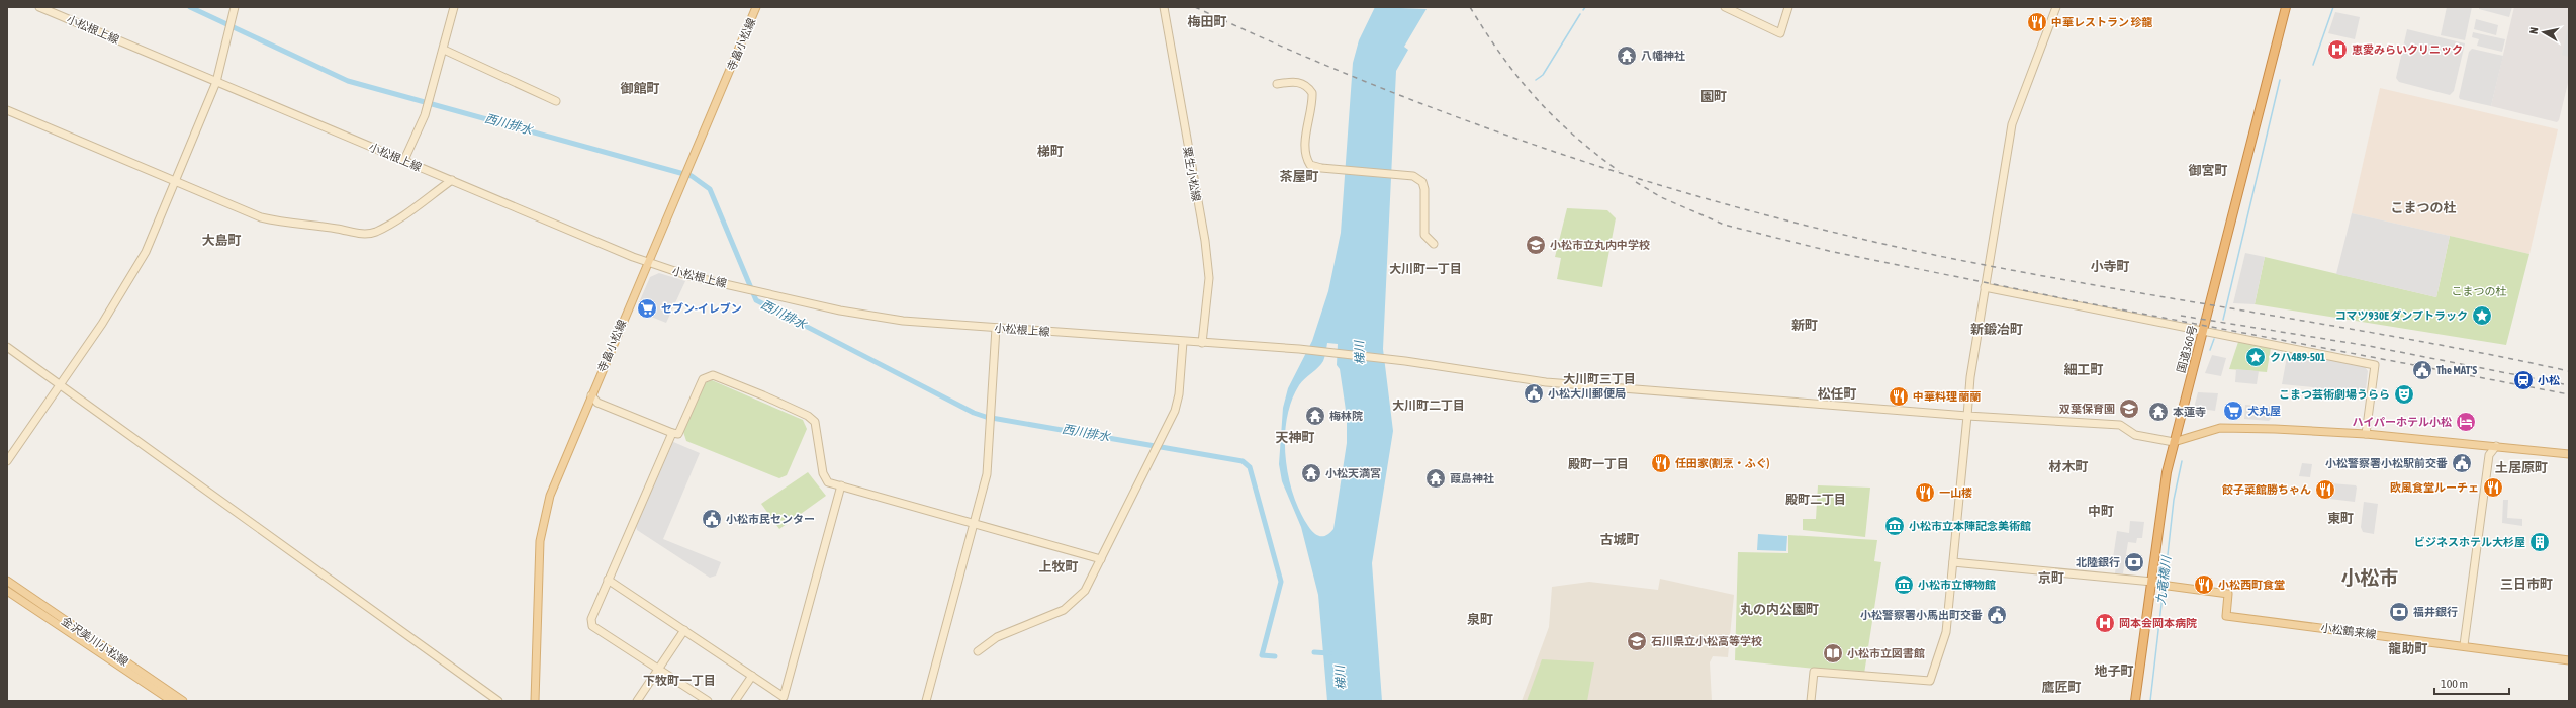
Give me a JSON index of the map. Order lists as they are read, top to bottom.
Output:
{
  "streets": {
    "highway": ["国道360号"],
    "main road": ["寺畠小松線", "小松鶴来線", "金沢美川小松線"],
    "street": ["小松根上線", "粟生小松線"]
  },
  "crossings": [
    ["小松根上線", "寺畠小松線"],
    ["小松根上線", "粟生小松線"],
    ["小松根上線", "国道360号"],
    ["国道360号", "小松鶴来線"]
  ],
  "districts": [
    "梅田町",
    "御館町",
    "園町",
    "梯町",
    "御宮町",
    "茶屋町",
    "こまつの杜",
    "大島町",
    "小寺町",
    "大川町一丁目",
    "新町",
    "新鍛冶町",
    "細工町",
    "大川町三丁目",
    "松任町",
    "大川町二丁目",
    "天神町",
    "殿町一丁目",
    "材木町",
    "土居原町",
    "殿町二丁目",
    "中町",
    "東町",
    "古城町",
    "上牧町",
    "京町",
    "小松市",
    "三日市町",
    "丸の内公園町",
    "泉町",
    "龍助町",
    "地子町",
    "下牧町一丁目",
    "鷹匠町"
  ],
  "water": ["西川排水", "梯川", "九竜橋川"],
  "parks": ["こまつの杜"],
  "places": {
    "restaurant": [
      "中華レストラン 珍龍",
      "中華料理 蘭蘭",
      "任田家(割烹・ふぐ)",
      "欧風食堂ルーチェ",
      "餃子菜館勝ちゃん",
      "一山楼",
      "小松西町食堂"
    ],
    "hospital": ["恵愛みらいクリニック", "岡本会岡本病院"],
    "temple": [
      "八幡神社",
      "本蓮寺",
      "梅林院",
      "小松天満宮",
      "葭島神社"
    ],
    "school or university": ["小松市立丸内中学校", "双葉保育園", "石川県立小松高等学校"],
    "supermarket": ["セブン-イレブン", "犬丸屋"],
    "place": ["コマツ930E ダンプトラック", "クハ489-501"],
    "public building": [
      "The MAT'S",
      "小松大川郵便局",
      "小松警察署小松駅前交番",
      "小松市民センター",
      "小松警察署小馬出町交番"
    ],
    "station": ["小松"],
    "theatre": ["こまつ芸術劇場うらら"],
    "hotel": ["ハイパーホテル小松"],
    "museum": ["小松市立本陣記念美術館", "小松市立博物館"],
    "building": ["ビジネスホテル大杉屋"],
    "bank": ["北陸銀行", "福井銀行"],
    "library": ["小松市立図書館"]
  },
  "scale_bar": "100 m",
  "north": "left"
}
